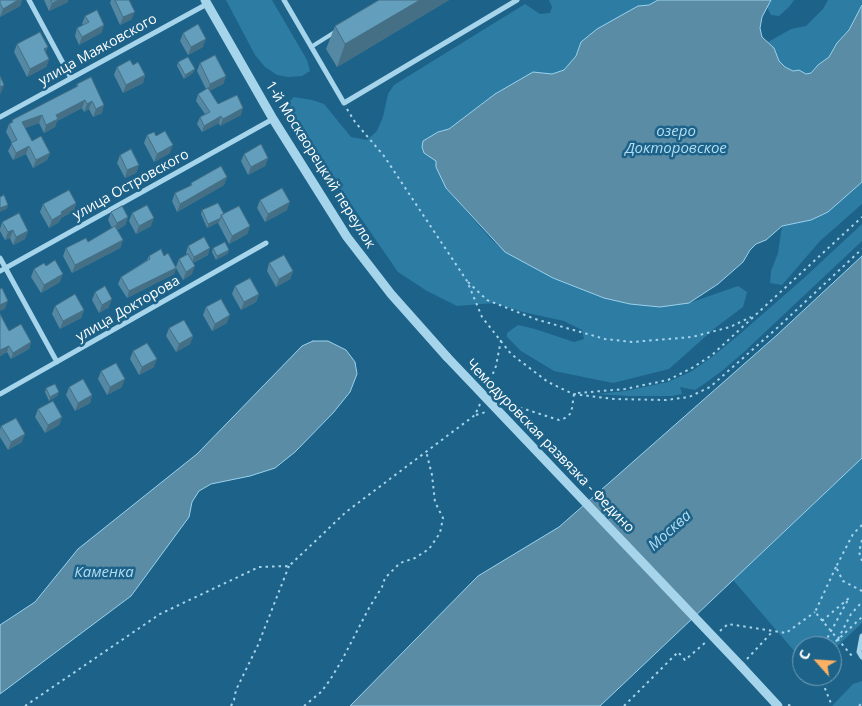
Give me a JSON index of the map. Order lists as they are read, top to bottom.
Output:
{
  "streets": {
    "street": [
      "улица Маяковского",
      "1-й Москворецкий переулок",
      "улица Островского",
      "улица Докторова",
      "Чемодуровская развязка - Федино"
    ]
  },
  "crossings": [
    ["улица Маяковского", "1-й Москворецкий переулок"],
    ["1-й Москворецкий переулок", "улица Островского"],
    ["1-й Москворецкий переулок", "Чемодуровская развязка - Федино"]
  ],
  "water": ["озеро Докторовское", "Москва", "Каменка"],
  "north": "top left"
}
